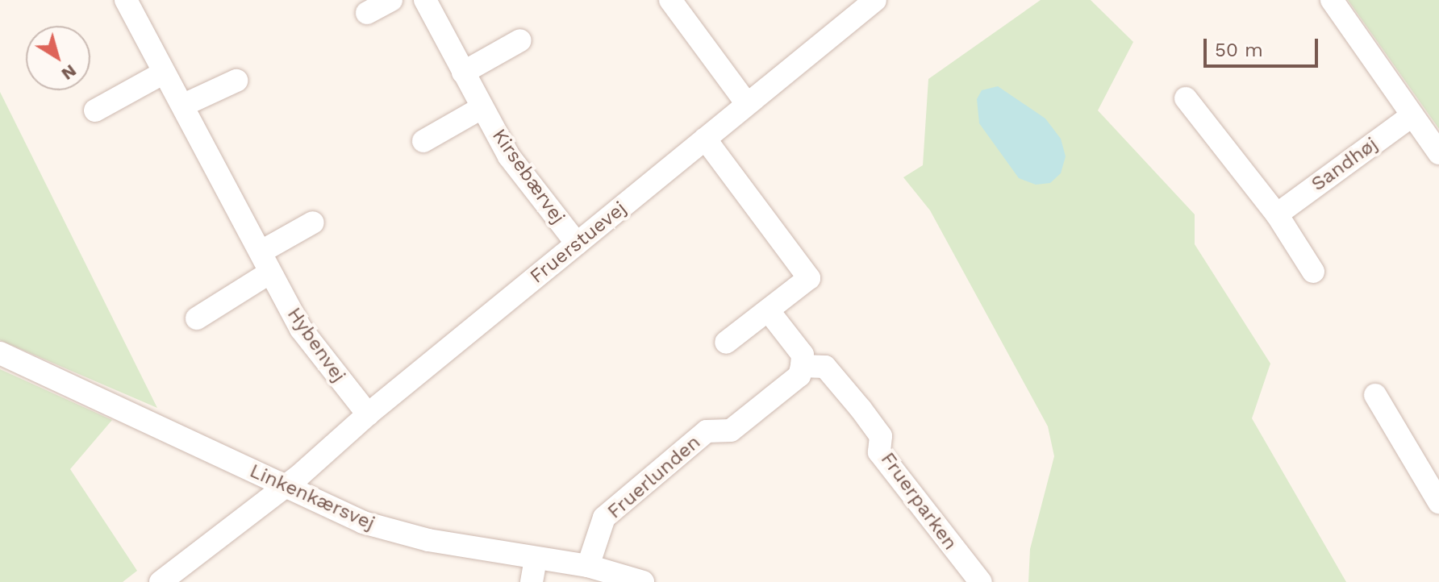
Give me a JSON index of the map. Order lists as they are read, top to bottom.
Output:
{
  "streets": {
    "street": [
      "Sandhøj",
      "Kirsebærvej",
      "Fruerstuevej",
      "Hybenvej",
      "Fruerlunden",
      "Linkenkærsvej",
      "Fruerparken"
    ]
  },
  "crossings": [
    ["Kirsebærvej", "Fruerstuevej"],
    ["Fruerstuevej", "Hybenvej"],
    ["Fruerstuevej", "Linkenkærsvej"],
    ["Fruerlunden", "Linkenkærsvej"],
    ["Fruerlunden", "Fruerparken"]
  ],
  "scale_bar": "50 m",
  "north": "bottom right"
}
